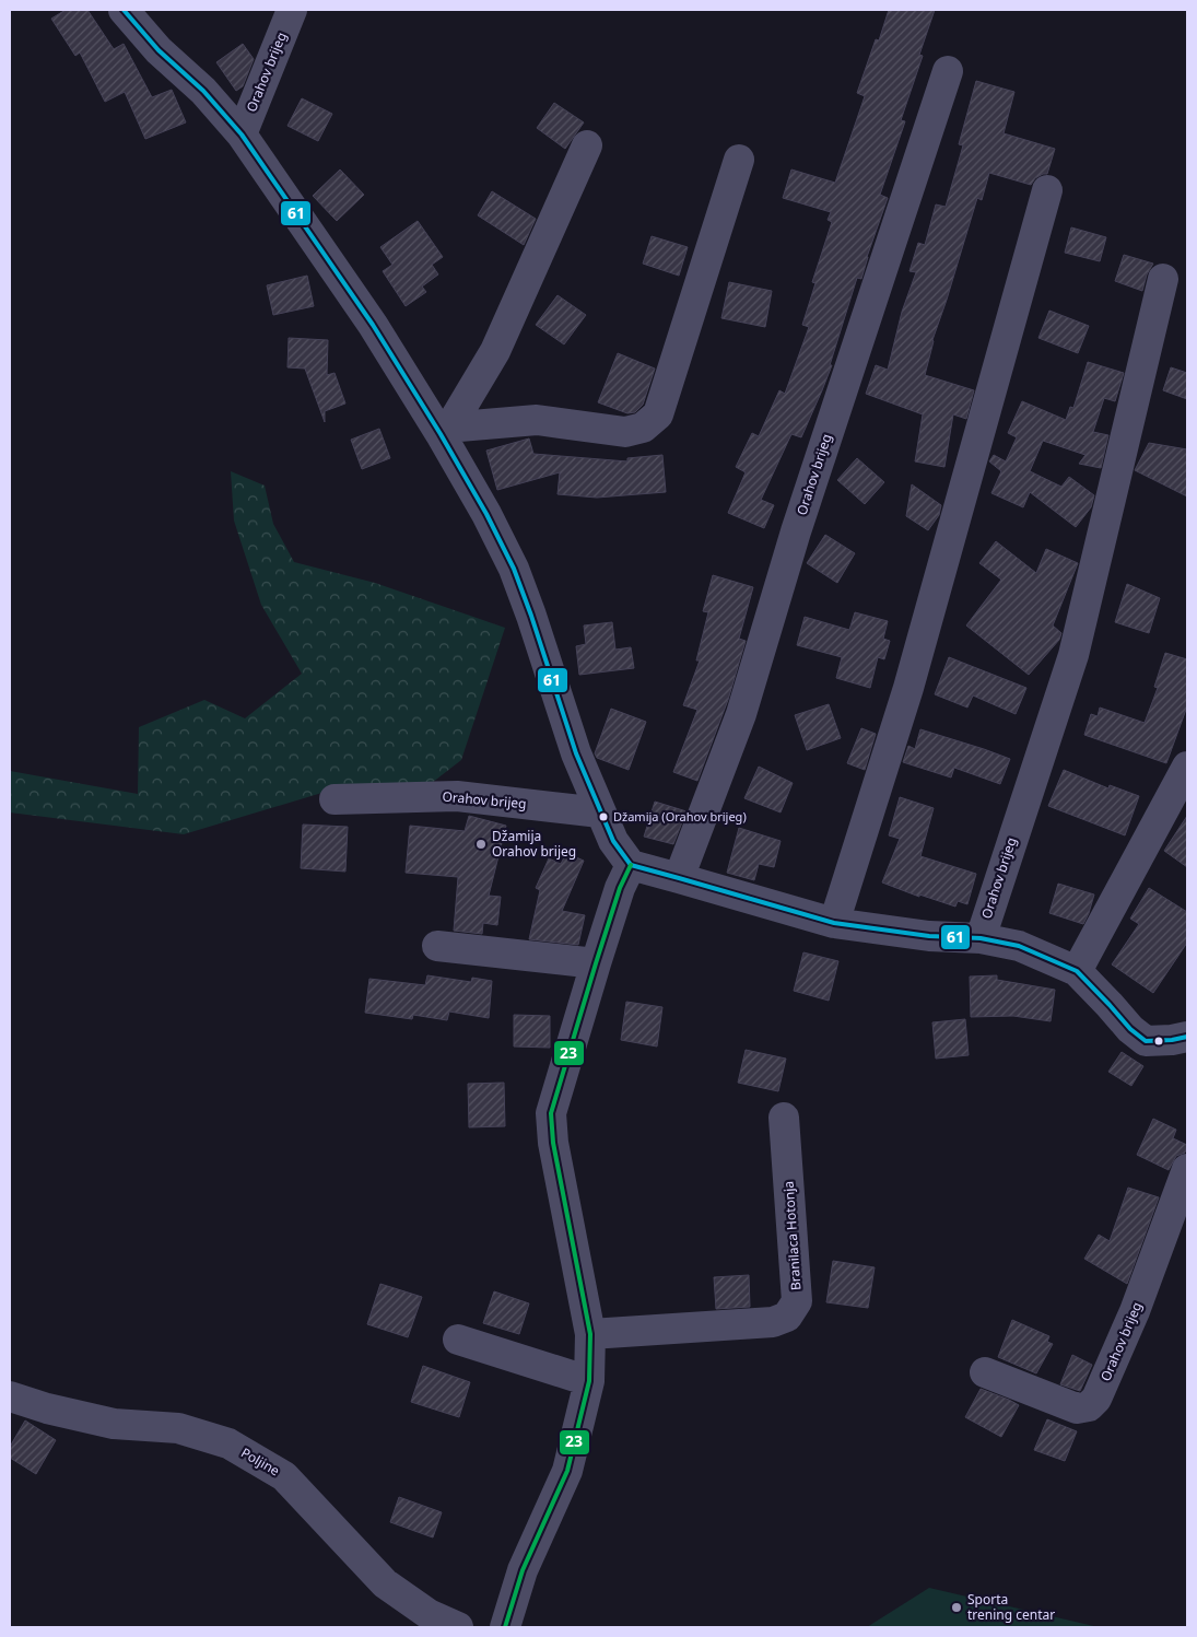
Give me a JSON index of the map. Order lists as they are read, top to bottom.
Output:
{
  "streets": {
    "street": ["Orahov brijeg", "Branilaca Hotonja", "Poljine"]
  },
  "places": ["Džamija (Orahov brijeg)", "Džamija Orahov brijeg", "Sporta trening centar"],
  "lines": ["transit line 61", "transit line 23"]
}
